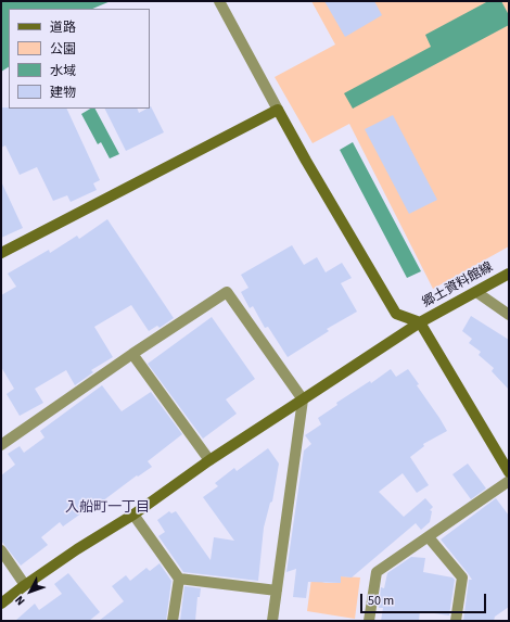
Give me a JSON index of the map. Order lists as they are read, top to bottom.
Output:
{
  "streets": {
    "street": ["郷土資料館線"]
  },
  "districts": ["入船町一丁目"],
  "legend": [
    "道路",
    "公園",
    "水域",
    "建物"
  ],
  "scale_bar": "50 m",
  "north": "bottom left"
}
